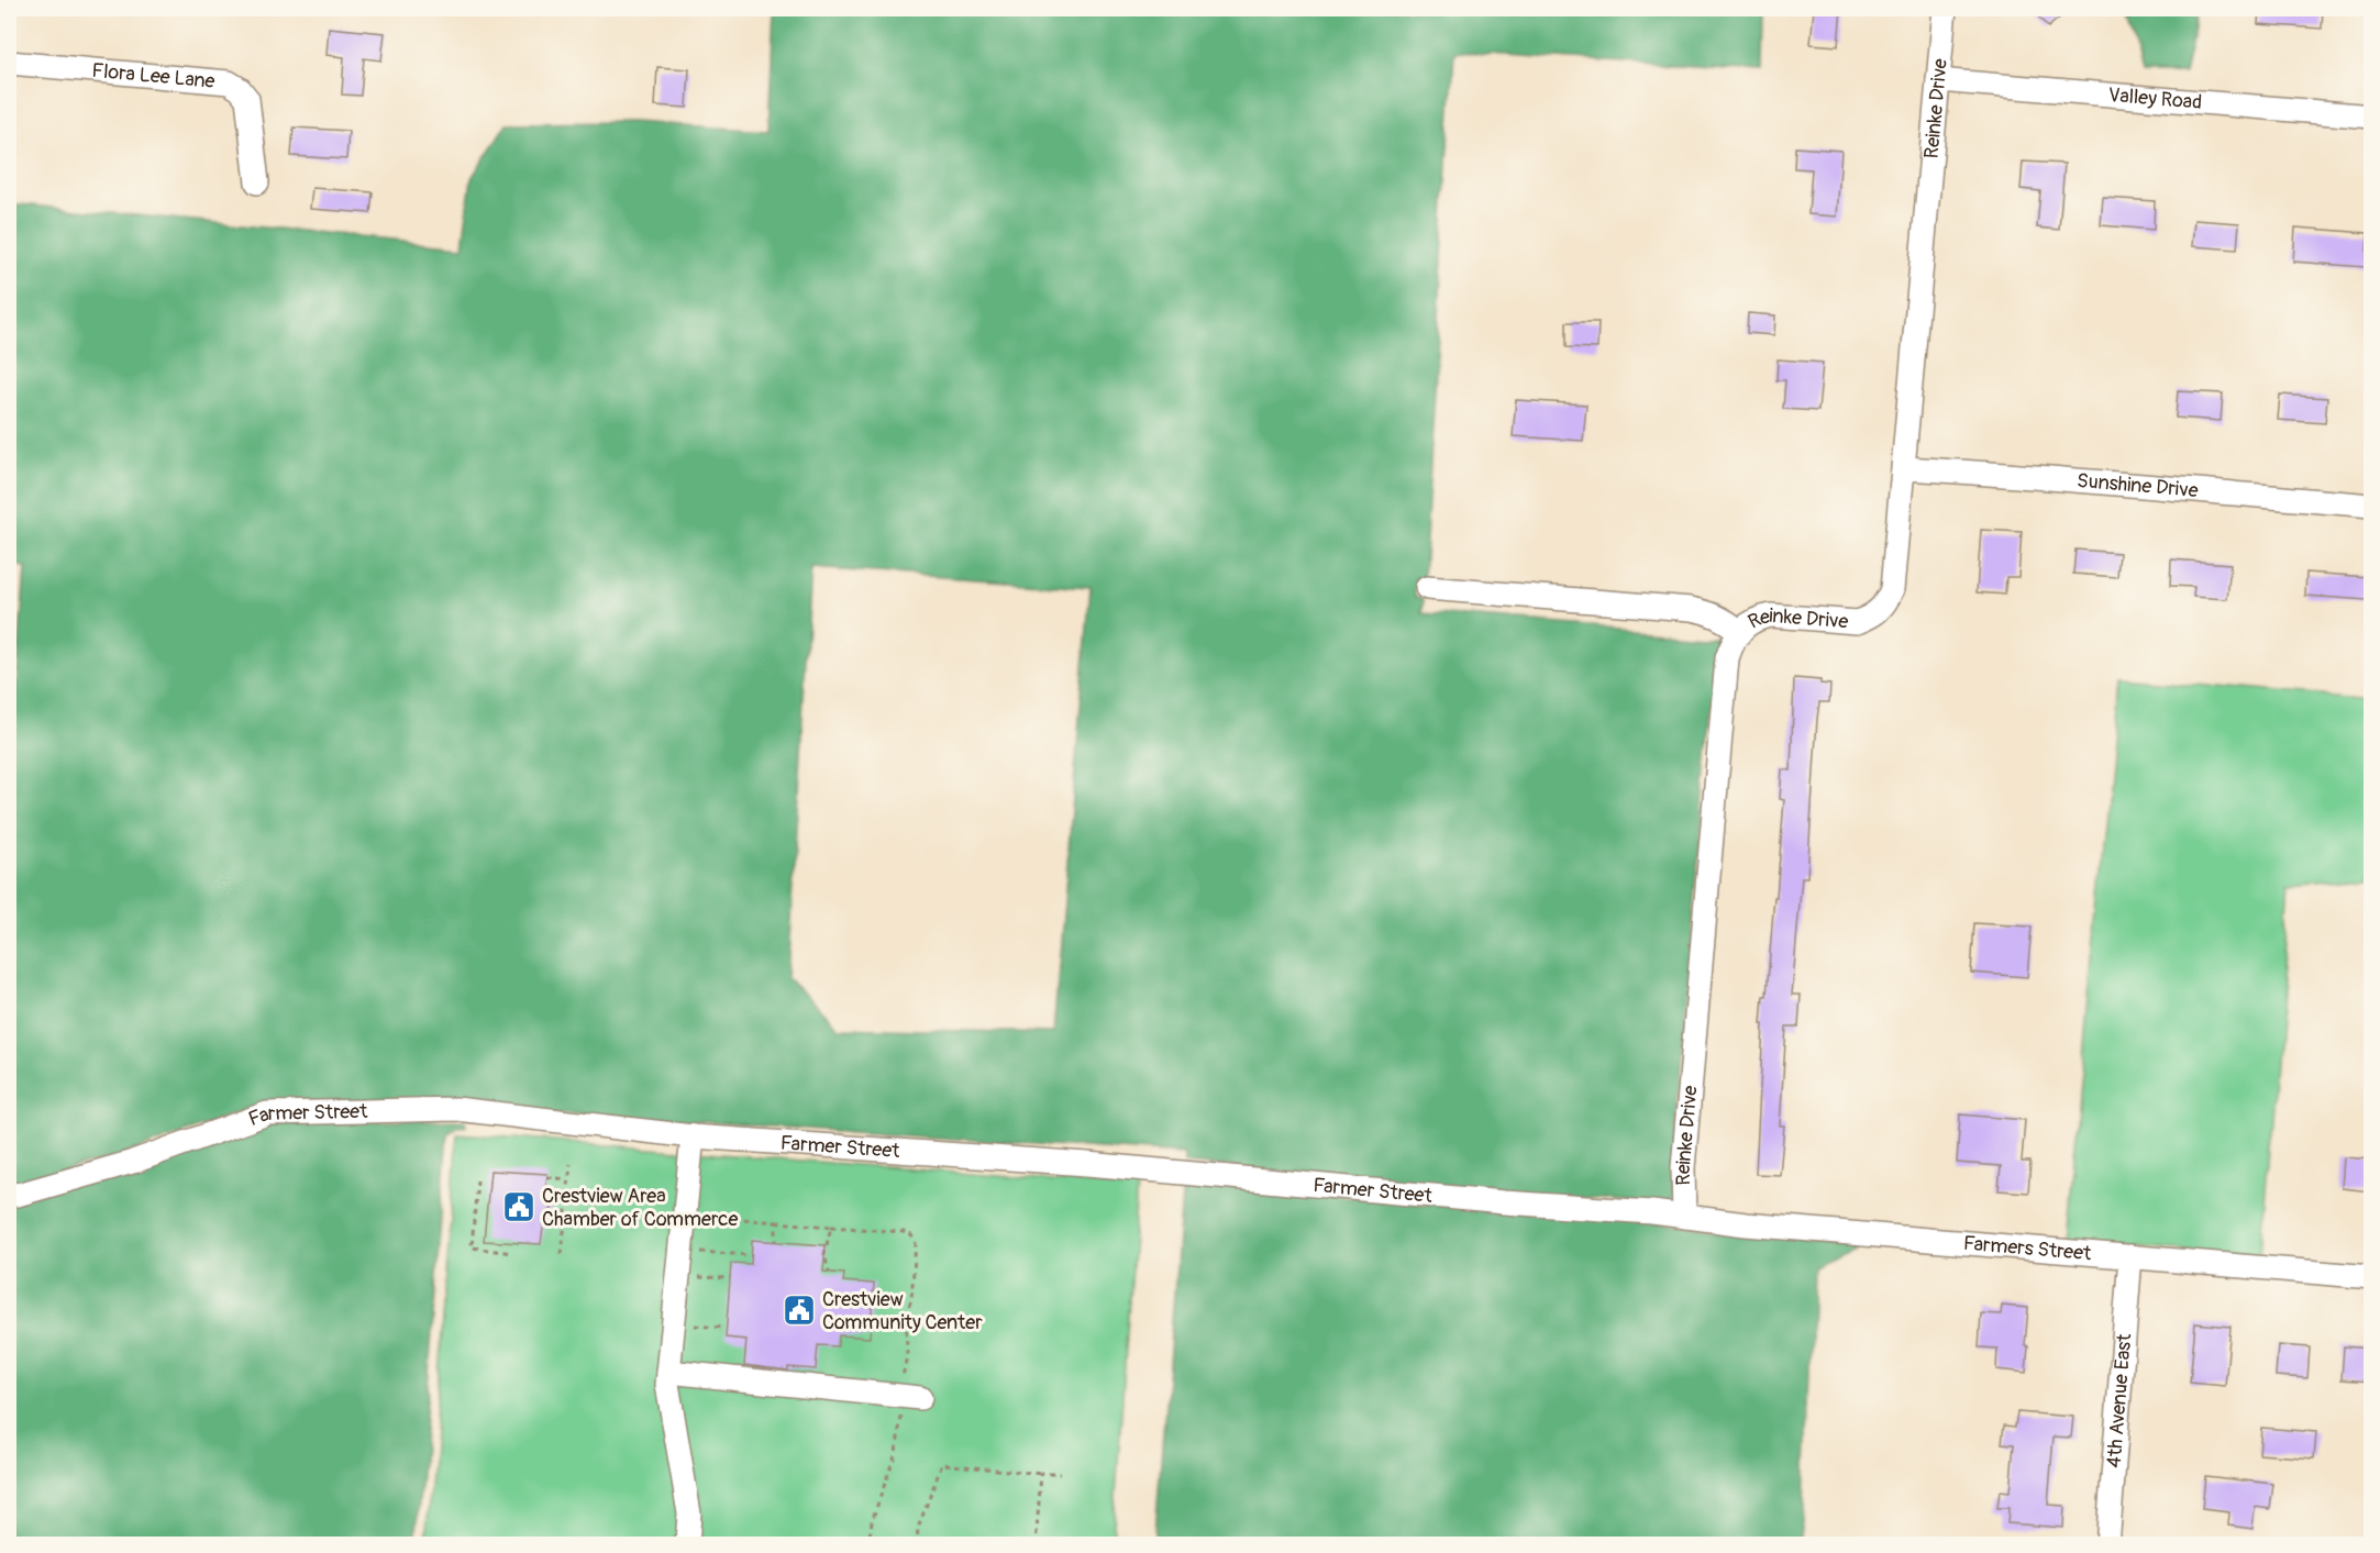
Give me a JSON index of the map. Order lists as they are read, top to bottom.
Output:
{
  "streets": {
    "street": [
      "Flora Lee Lane",
      "Valley Road",
      "Reinke Drive",
      "Sunshine Drive",
      "Farmer Street",
      "Farmers Street",
      "4th Avenue East"
    ]
  },
  "crossings": [
    ["Valley Road", "Reinke Drive"],
    ["Reinke Drive", "Sunshine Drive"],
    ["Reinke Drive", "Farmer Street"],
    ["Reinke Drive", "Farmers Street"],
    ["Farmer Street", "Farmers Street"],
    ["Farmers Street", "4th Avenue East"]
  ],
  "places": {
    "public building": ["Crestview Area Chamber of Commerce", "Crestview Community Center"]
  }
}
